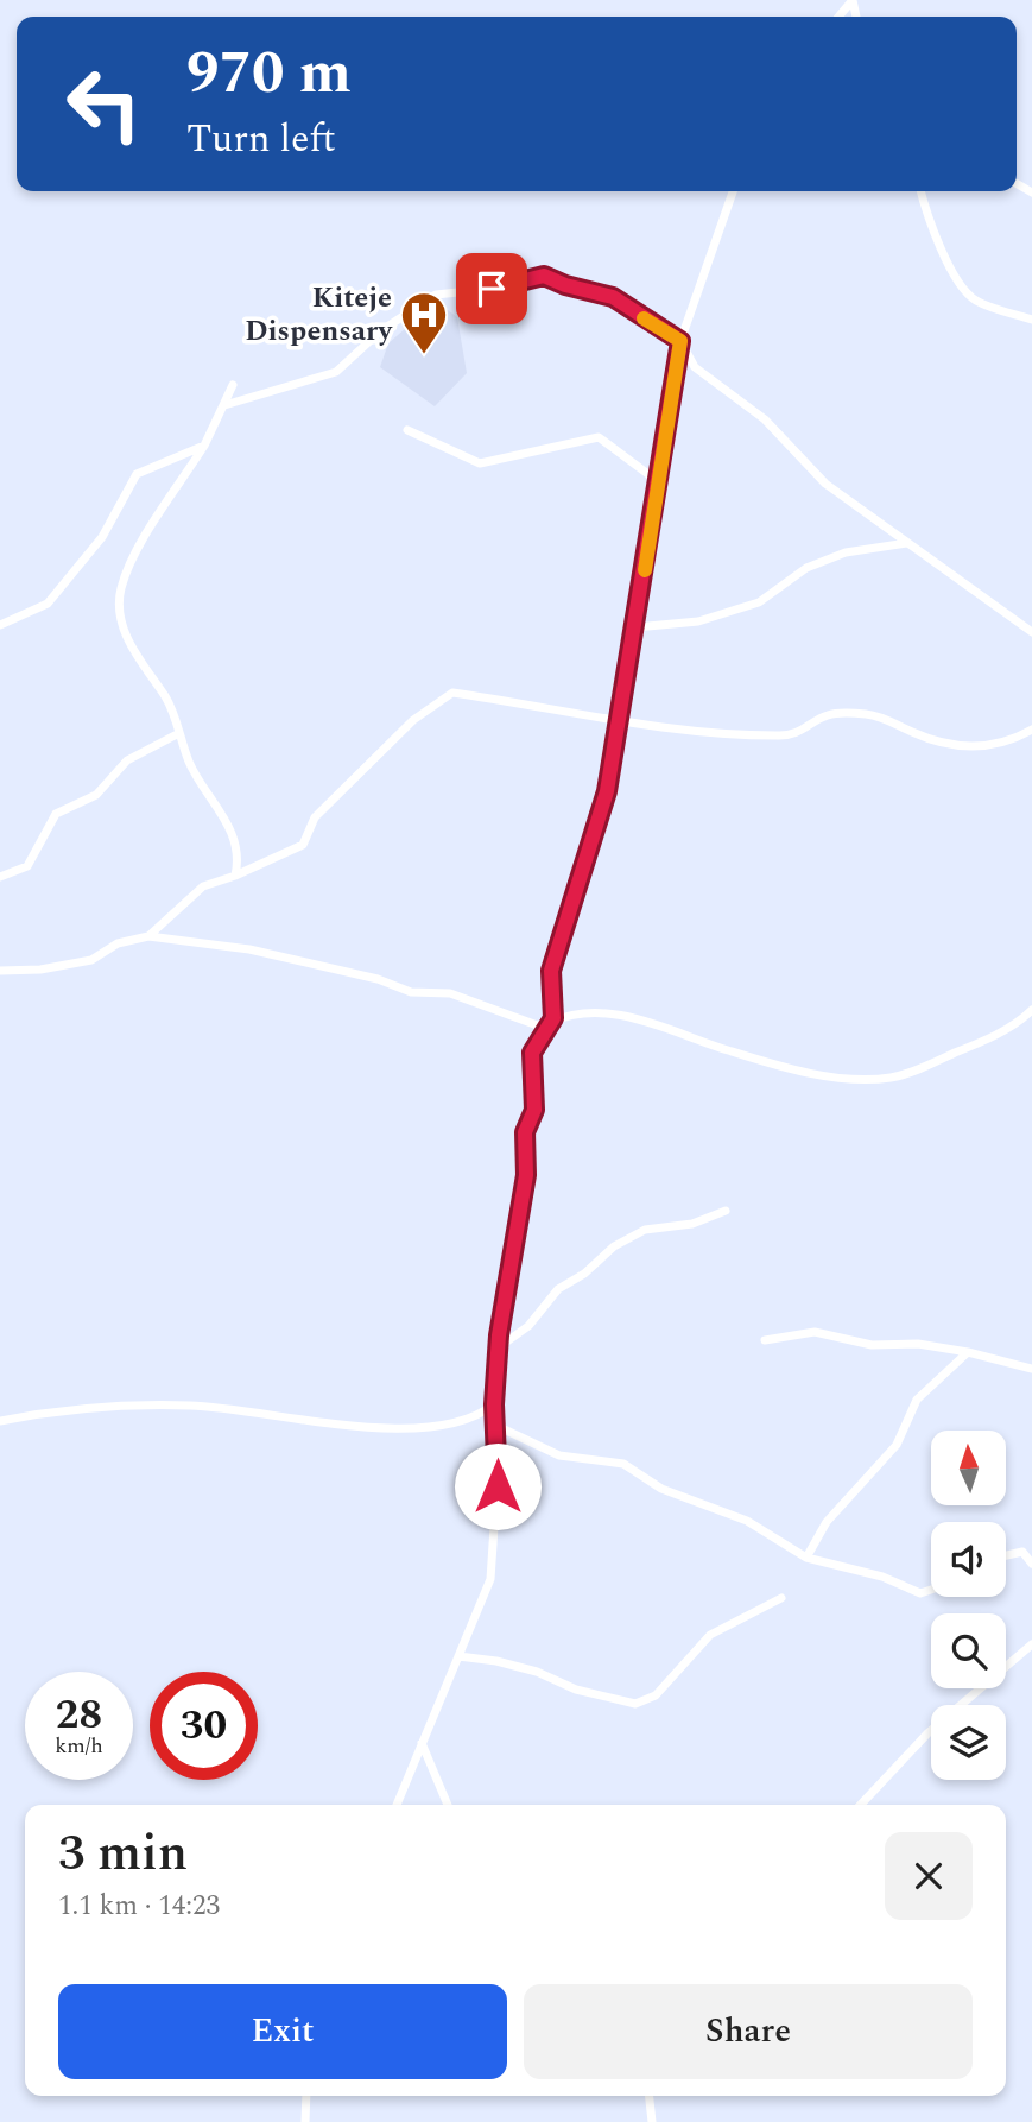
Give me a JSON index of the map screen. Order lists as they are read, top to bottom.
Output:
{
  "places": {
    "hospital": ["Kiteje Dispensary"]
  },
  "north": "top",
  "page": {
    "turn": ["970 m", "Turn left"],
    "speed": "28 km/h",
    "limit": "30",
    "heading": ["3 min", "1.1 km · 14:23"],
    "buttons": ["Exit", "Share"]
  }
}
